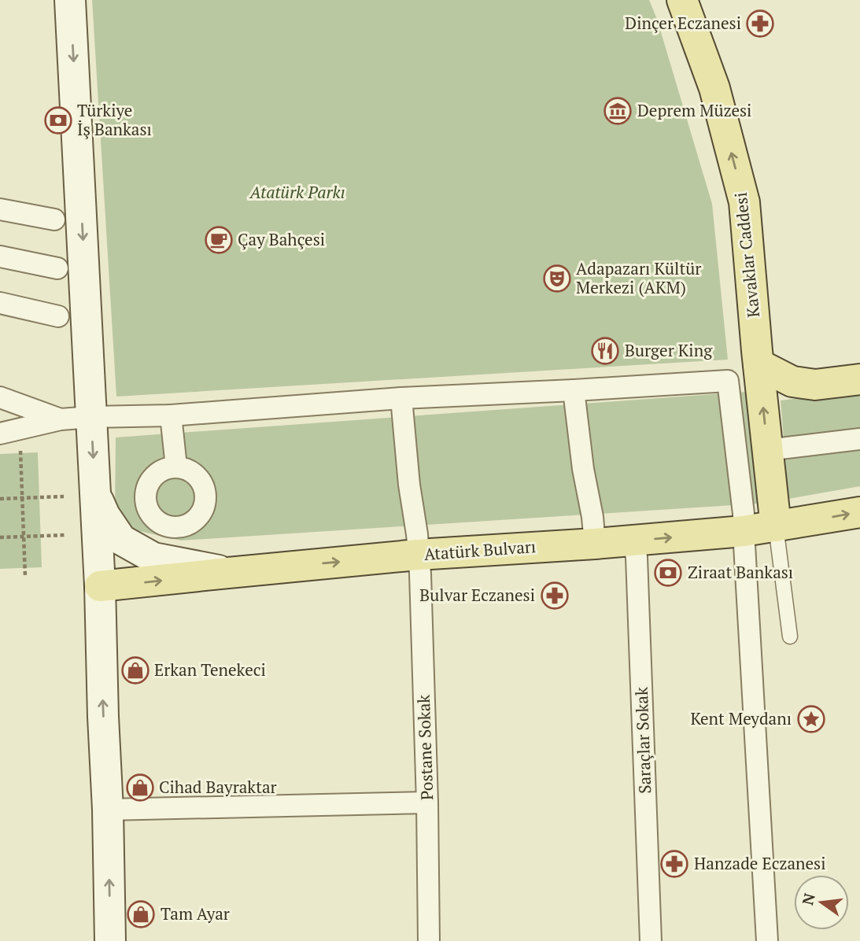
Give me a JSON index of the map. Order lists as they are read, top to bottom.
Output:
{
  "streets": {
    "main road": ["Kavaklar Caddesi", "Atatürk Bulvarı"],
    "street": ["Saraçlar Sokak", "Postane Sokak"]
  },
  "crossings": [
    ["Kavaklar Caddesi", "Atatürk Bulvarı"],
    ["Atatürk Bulvarı", "Saraçlar Sokak"],
    ["Atatürk Bulvarı", "Postane Sokak"]
  ],
  "one_way": ["Kavaklar Caddesi", "Atatürk Bulvarı"],
  "parks": ["Atatürk Parkı"],
  "places": {
    "pharmacy": ["Dinçer Eczanesi", "Bulvar Eczanesi", "Hanzade Eczanesi"],
    "museum": ["Deprem Müzesi"],
    "bank": ["Türkiye İş Bankası", "Ziraat Bankası"],
    "cafe": ["Çay Bahçesi"],
    "theatre": ["Adapazarı Kültür Merkezi (AKM)"],
    "restaurant": ["Burger King"],
    "shop": ["Erkan Tenekeci", "Cihad Bayraktar", "Tam Ayar"],
    "place": ["Kent Meydanı"]
  },
  "north": "left"
}
